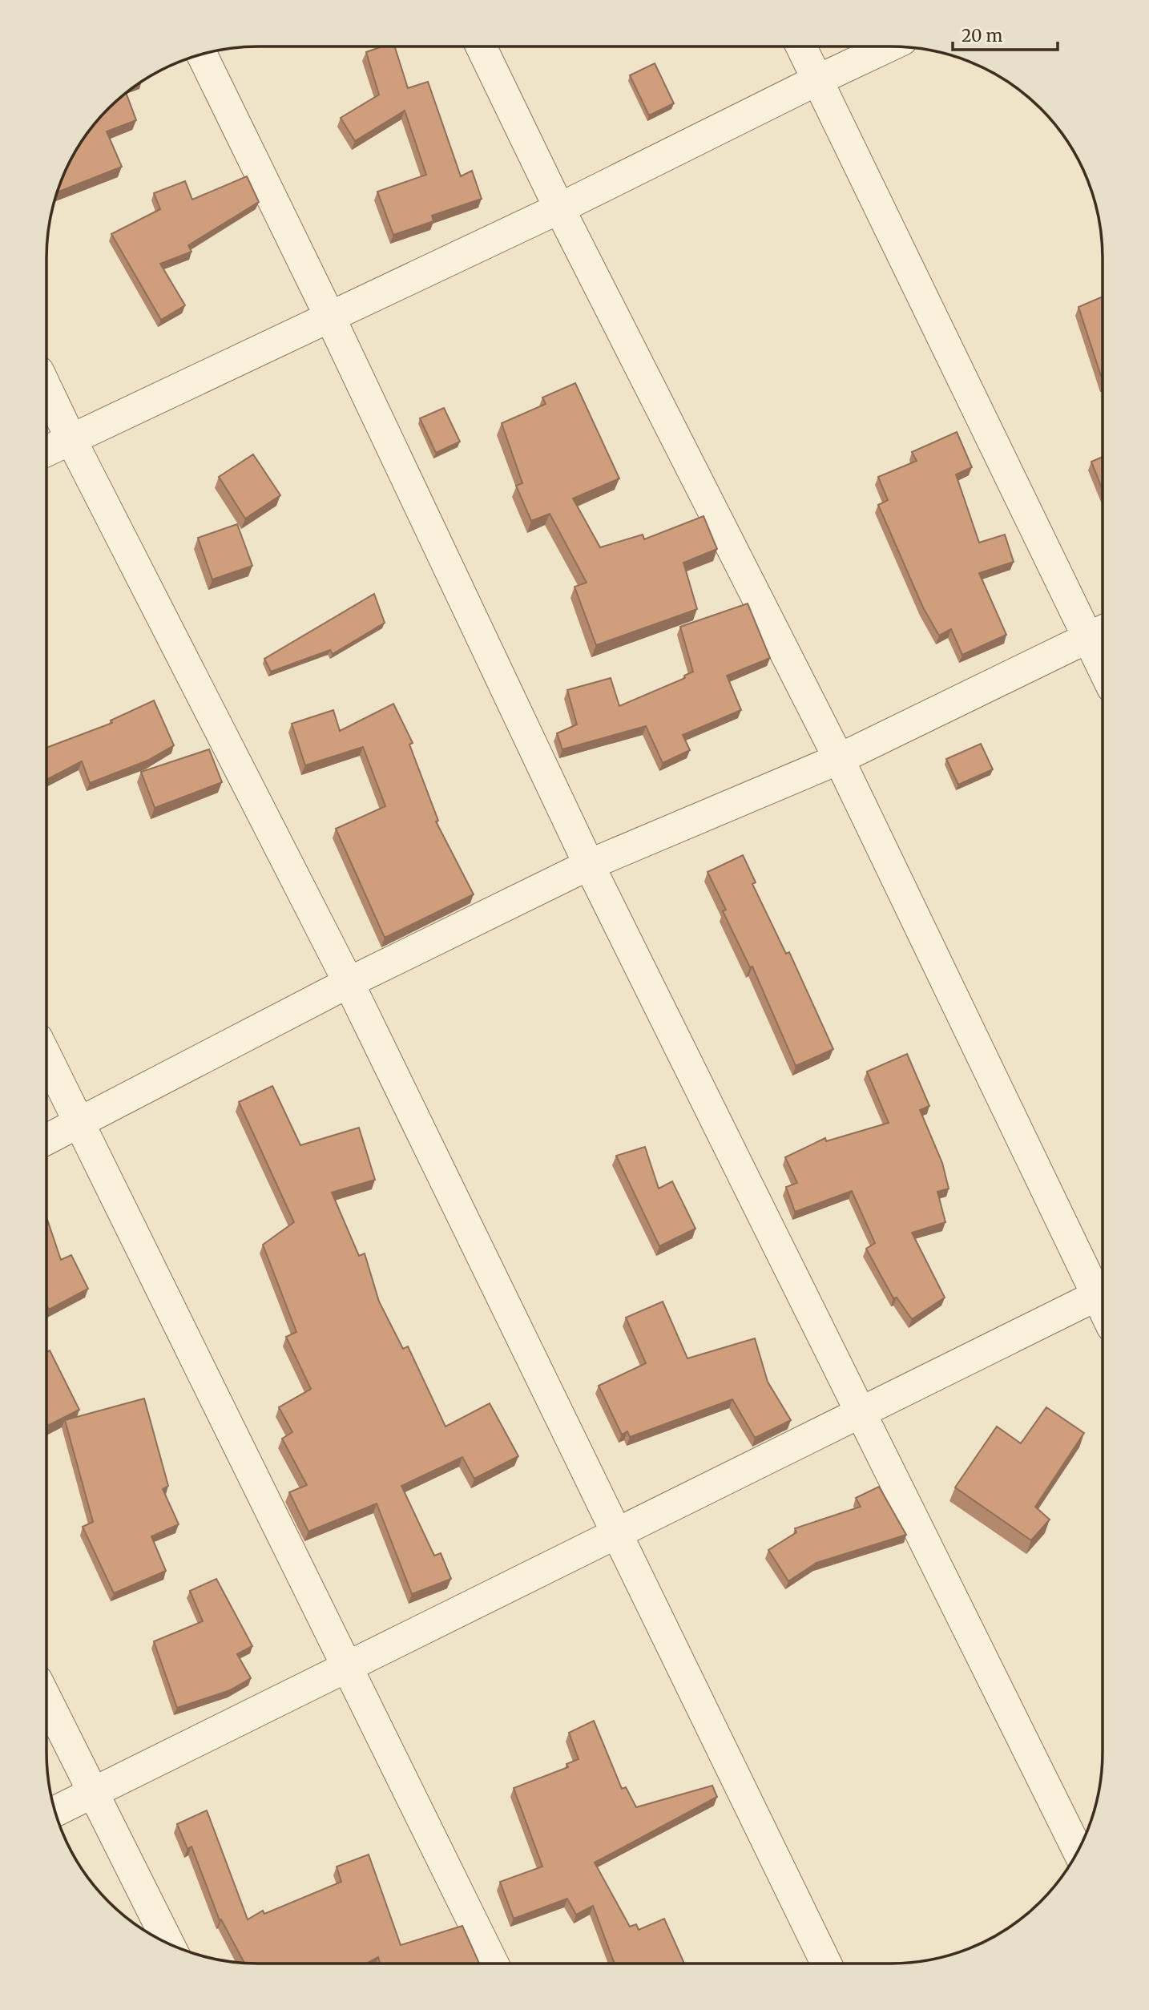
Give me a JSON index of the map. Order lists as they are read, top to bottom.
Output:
{
  "scale_bar": "20 m"
}
